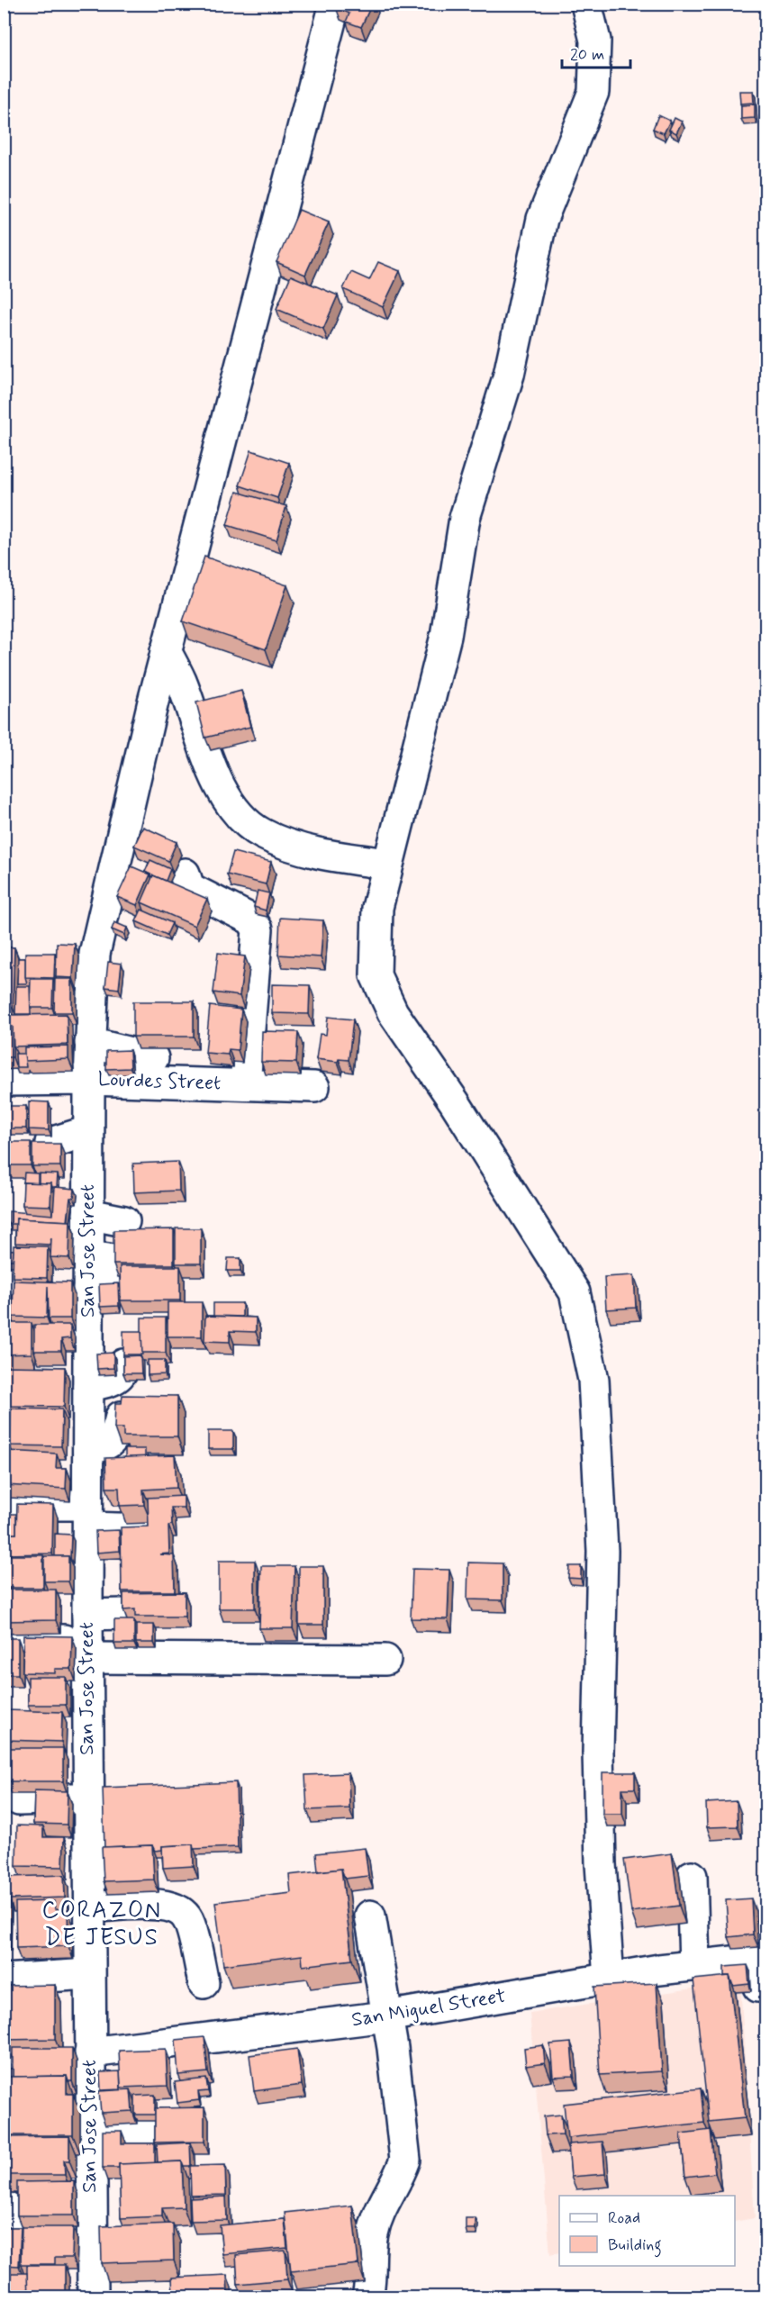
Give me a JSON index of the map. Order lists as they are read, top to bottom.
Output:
{
  "streets": {
    "street": ["Lourdes Street", "San Jose Street", "San Miguel Street"]
  },
  "crossings": [
    ["Lourdes Street", "San Jose Street"],
    ["San Jose Street", "San Miguel Street"]
  ],
  "districts": ["CORAZON DE JESUS"],
  "legend": ["Road", "Building"],
  "scale_bar": "20 m"
}
